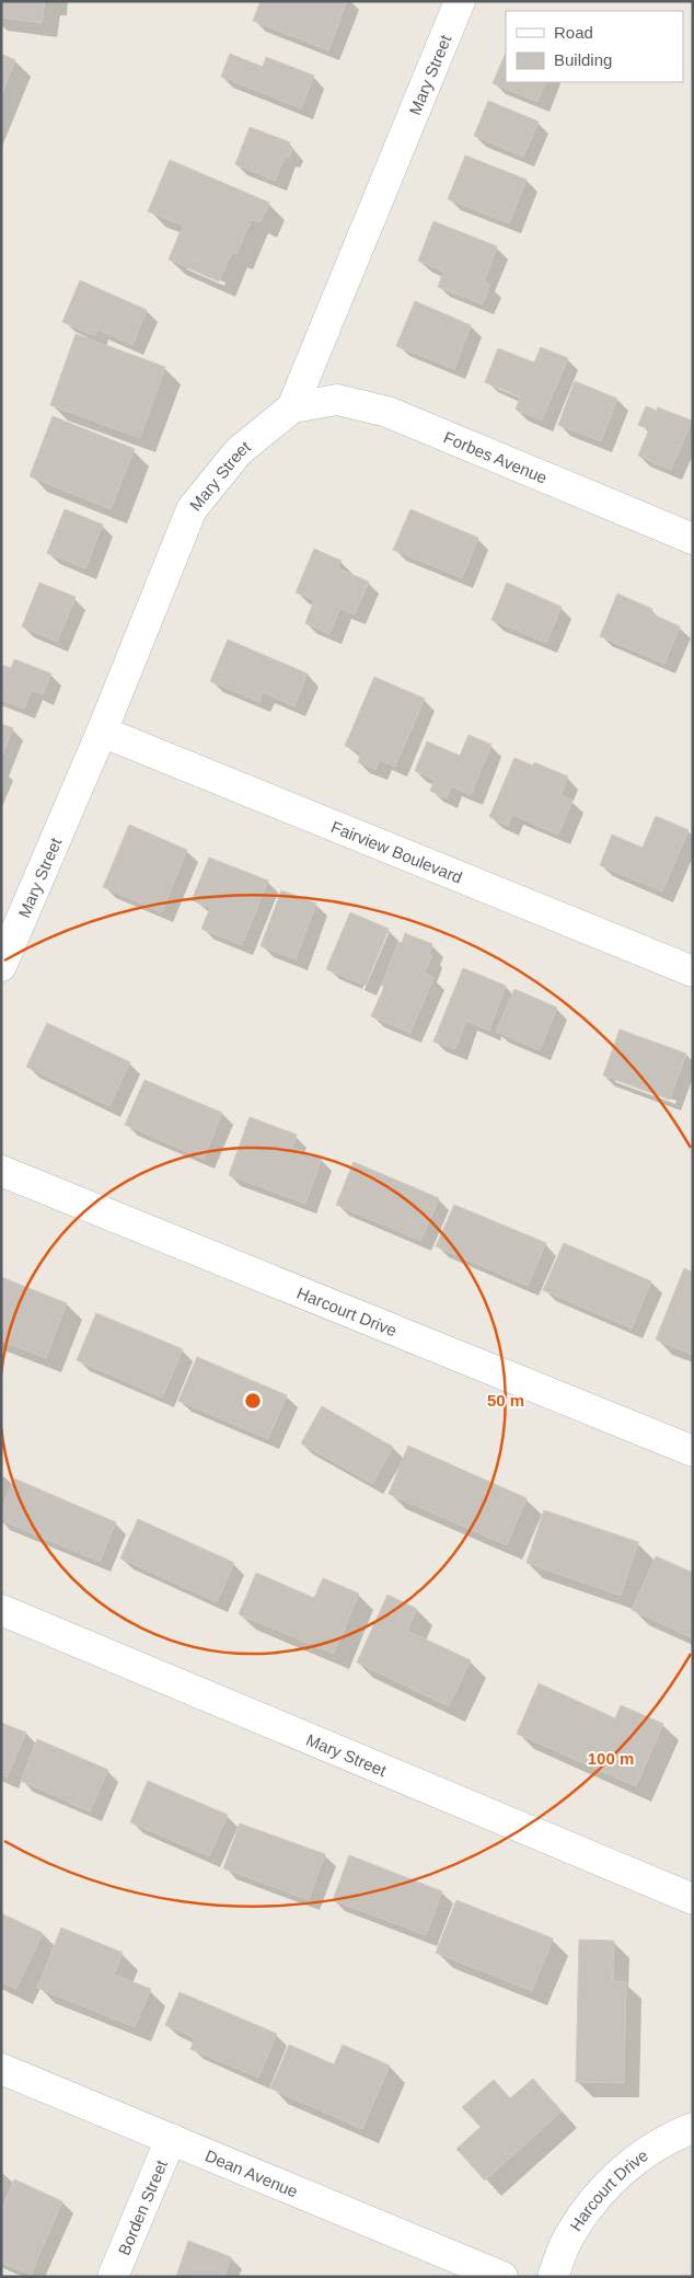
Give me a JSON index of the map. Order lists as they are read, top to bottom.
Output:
{
  "streets": {
    "street": [
      "Mary Street",
      "Forbes Avenue",
      "Fairview Boulevard",
      "Harcourt Drive",
      "Dean Avenue",
      "Borden Street"
    ]
  },
  "crossings": [
    ["Mary Street", "Forbes Avenue"],
    ["Mary Street", "Fairview Boulevard"],
    ["Dean Avenue", "Borden Street"]
  ],
  "legend": ["Road", "Building"],
  "rings": ["50 m", "100 m"]
}
